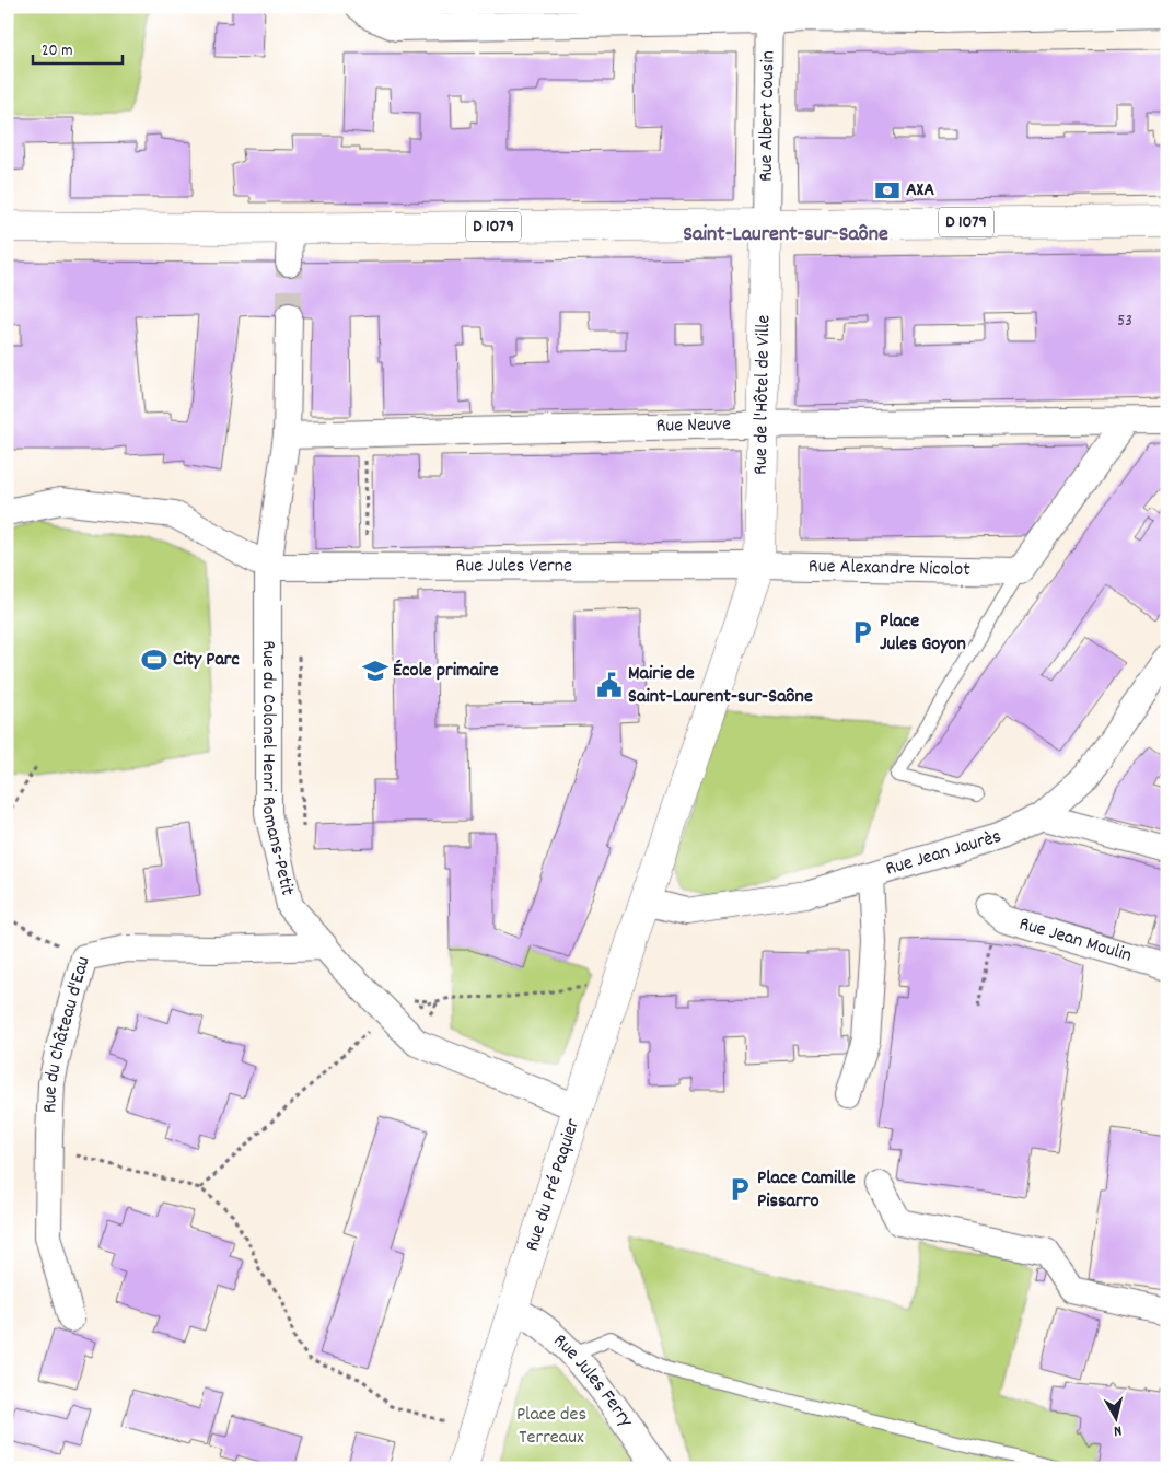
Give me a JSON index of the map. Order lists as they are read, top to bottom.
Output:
{
  "streets": {
    "street": [
      "Rue Albert Cousin",
      "D 1079",
      "Rue de l'Hôtel de Ville",
      "Rue Neuve",
      "Rue Jules Verne",
      "Rue Alexandre Nicolot",
      "Rue du Colonel Henri Romans-Petit",
      "Rue Jean Jaurès",
      "Rue Jean Moulin",
      "Rue du Château d'Eau",
      "Rue du Pré Paquier",
      "Rue Jules Ferry"
    ]
  },
  "crossings": [
    ["Rue Albert Cousin", "D 1079"],
    ["Rue Albert Cousin", "Rue de l'Hôtel de Ville"],
    ["D 1079", "Rue de l'Hôtel de Ville"],
    ["Rue de l'Hôtel de Ville", "Rue Neuve"],
    ["Rue de l'Hôtel de Ville", "Rue Jules Verne"],
    ["Rue de l'Hôtel de Ville", "Rue Alexandre Nicolot"],
    ["Rue Neuve", "Rue du Colonel Henri Romans-Petit"],
    ["Rue Jules Verne", "Rue Alexandre Nicolot"],
    ["Rue Jules Verne", "Rue du Colonel Henri Romans-Petit"],
    ["Rue du Colonel Henri Romans-Petit", "Rue du Château d'Eau"],
    ["Rue du Colonel Henri Romans-Petit", "Rue du Pré Paquier"],
    ["Rue Jean Jaurès", "Rue du Pré Paquier"],
    ["Rue du Pré Paquier", "Rue Jules Ferry"]
  ],
  "districts": ["Saint-Laurent-sur-Saône"],
  "parks": ["Place des Terreaux"],
  "places": {
    "bank": ["AXA"],
    "parking": ["Place Jules Goyon", "Place Camille Pissarro"],
    "sports": ["City Parc"],
    "school or university": ["École primaire"],
    "public building": ["Mairie de Saint-Laurent-sur-Saône"]
  },
  "house_numbers": ["53"],
  "scale_bar": "20 m",
  "north": "bottom"
}
